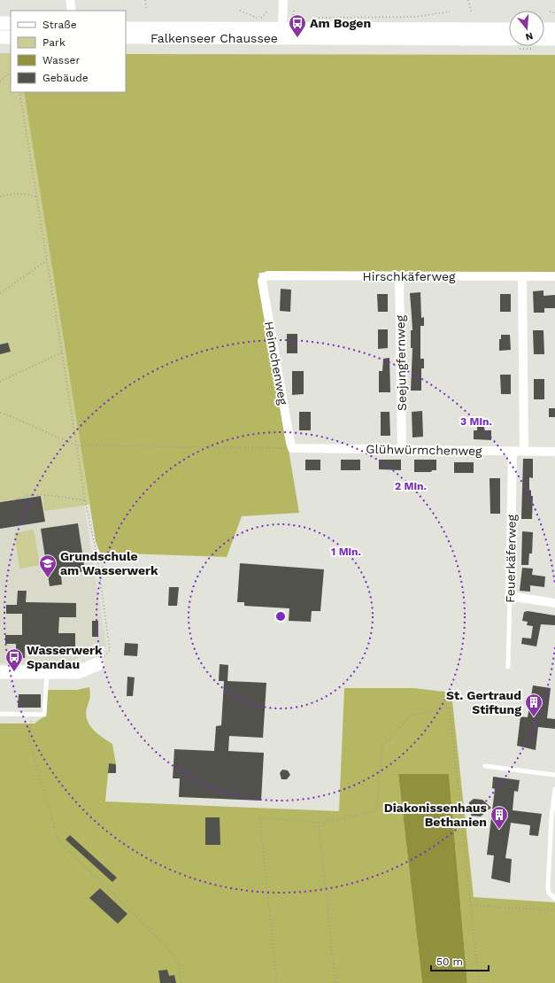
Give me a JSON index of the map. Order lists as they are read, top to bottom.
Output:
{
  "streets": {
    "main road": ["Falkenseer Chaussee"],
    "street": [
      "Hirschkäferweg",
      "Heimchenweg",
      "Seejungfernweg",
      "Glühwürmchenweg",
      "Feuerkäferweg"
    ]
  },
  "crossings": [
    ["Hirschkäferweg", "Heimchenweg"],
    ["Hirschkäferweg", "Seejungfernweg"],
    ["Heimchenweg", "Glühwürmchenweg"],
    ["Seejungfernweg", "Glühwürmchenweg"],
    ["Glühwürmchenweg", "Feuerkäferweg"]
  ],
  "places": {
    "bus stop": ["Am Bogen", "Wasserwerk Spandau"],
    "school or university": ["Grundschule am Wasserwerk"],
    "building": ["St. Gertraud Stiftung", "Diakonissenhaus Bethanien"]
  },
  "legend": [
    "Straße",
    "Park",
    "Wasser",
    "Gebäude"
  ],
  "scale_bar": "50 m",
  "north": "bottom",
  "rings": ["3 Min.", "2 Min.", "1 Min."]
}
